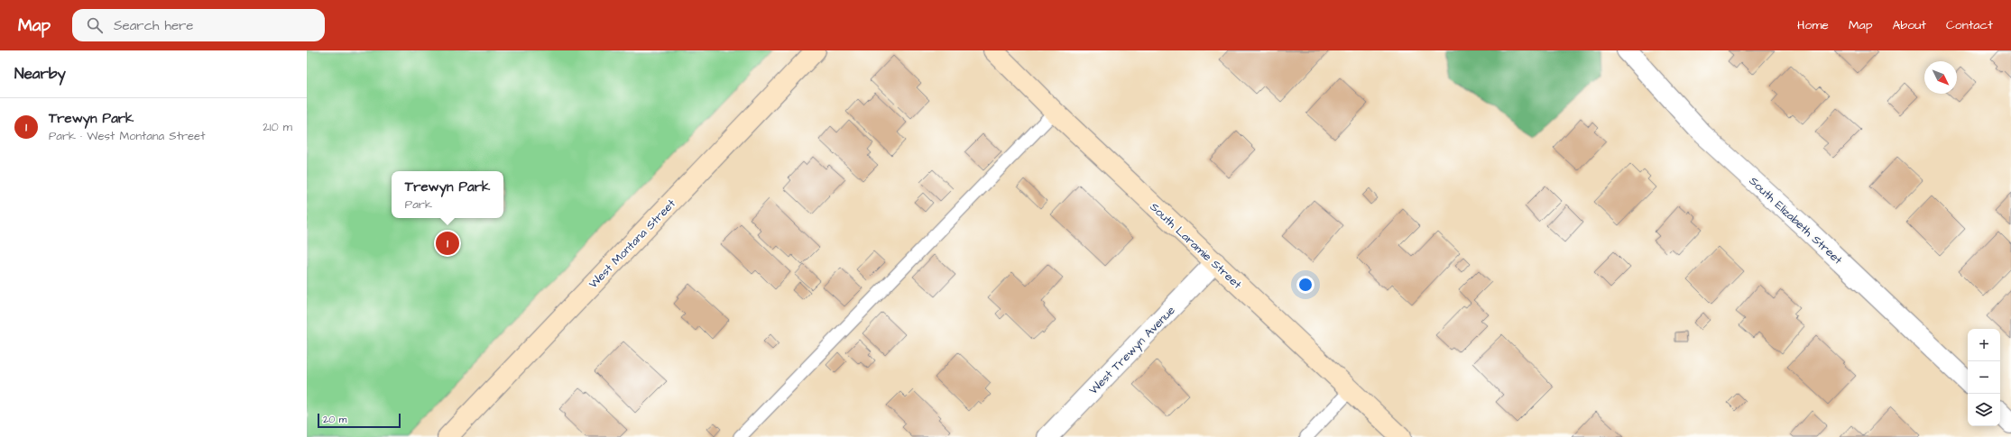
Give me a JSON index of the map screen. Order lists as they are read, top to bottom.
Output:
{
  "streets": {
    "street": [
      "South Elizabeth Street",
      "West Montana Street",
      "South Laramie Street",
      "West Trewyn Avenue"
    ]
  },
  "crossings": [
    ["South Laramie Street", "West Trewyn Avenue"]
  ],
  "scale_bar": "20 m",
  "north": "bottom right",
  "page": {
    "header": "Map",
    "search": "Search here",
    "nav": [
      "Home",
      "Map",
      "About",
      "Contact"
    ],
    "heading": "Nearby",
    "list": [
      {
        "mark": "1",
        "name": "Trewyn Park",
        "note": "Park · West Montana Street",
        "value": "210 m"
      }
    ],
    "popup": ["Trewyn Park", "Park"],
    "pins": "1",
    "map_buttons": ["+", "−"],
    "scale": "20 m"
  }
}
